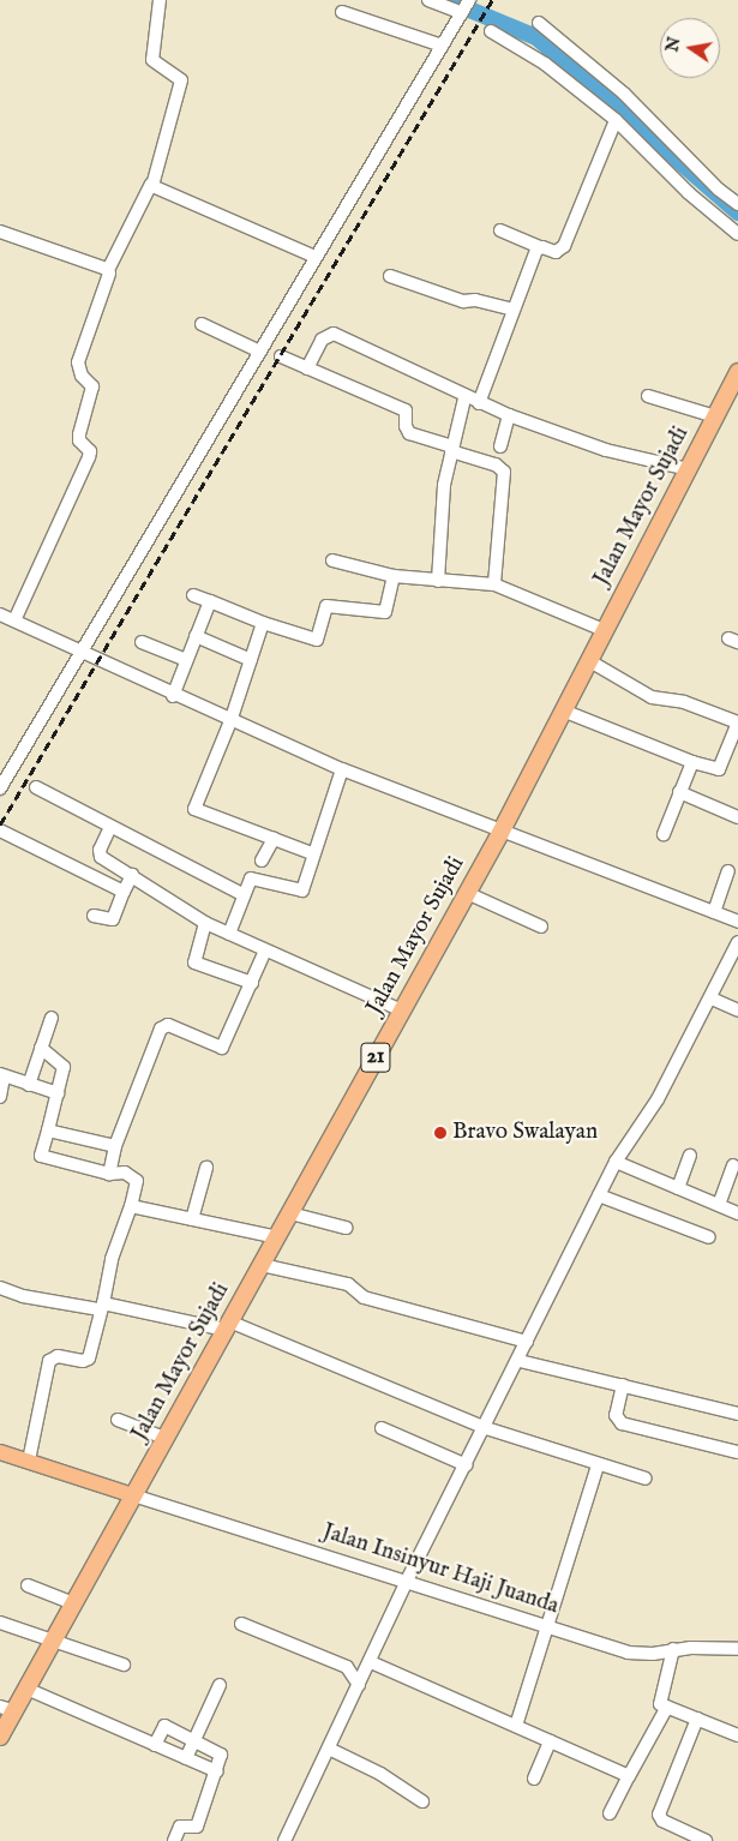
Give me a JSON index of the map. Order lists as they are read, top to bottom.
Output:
{
  "streets": {
    "highway": ["Jalan Mayor Sujadi", "21"],
    "street": ["Jalan Insinyur Haji Juanda"]
  },
  "crossings": [
    ["Jalan Mayor Sujadi", "Jalan Insinyur Haji Juanda"]
  ],
  "places": ["Bravo Swalayan"],
  "north": "left"
}
